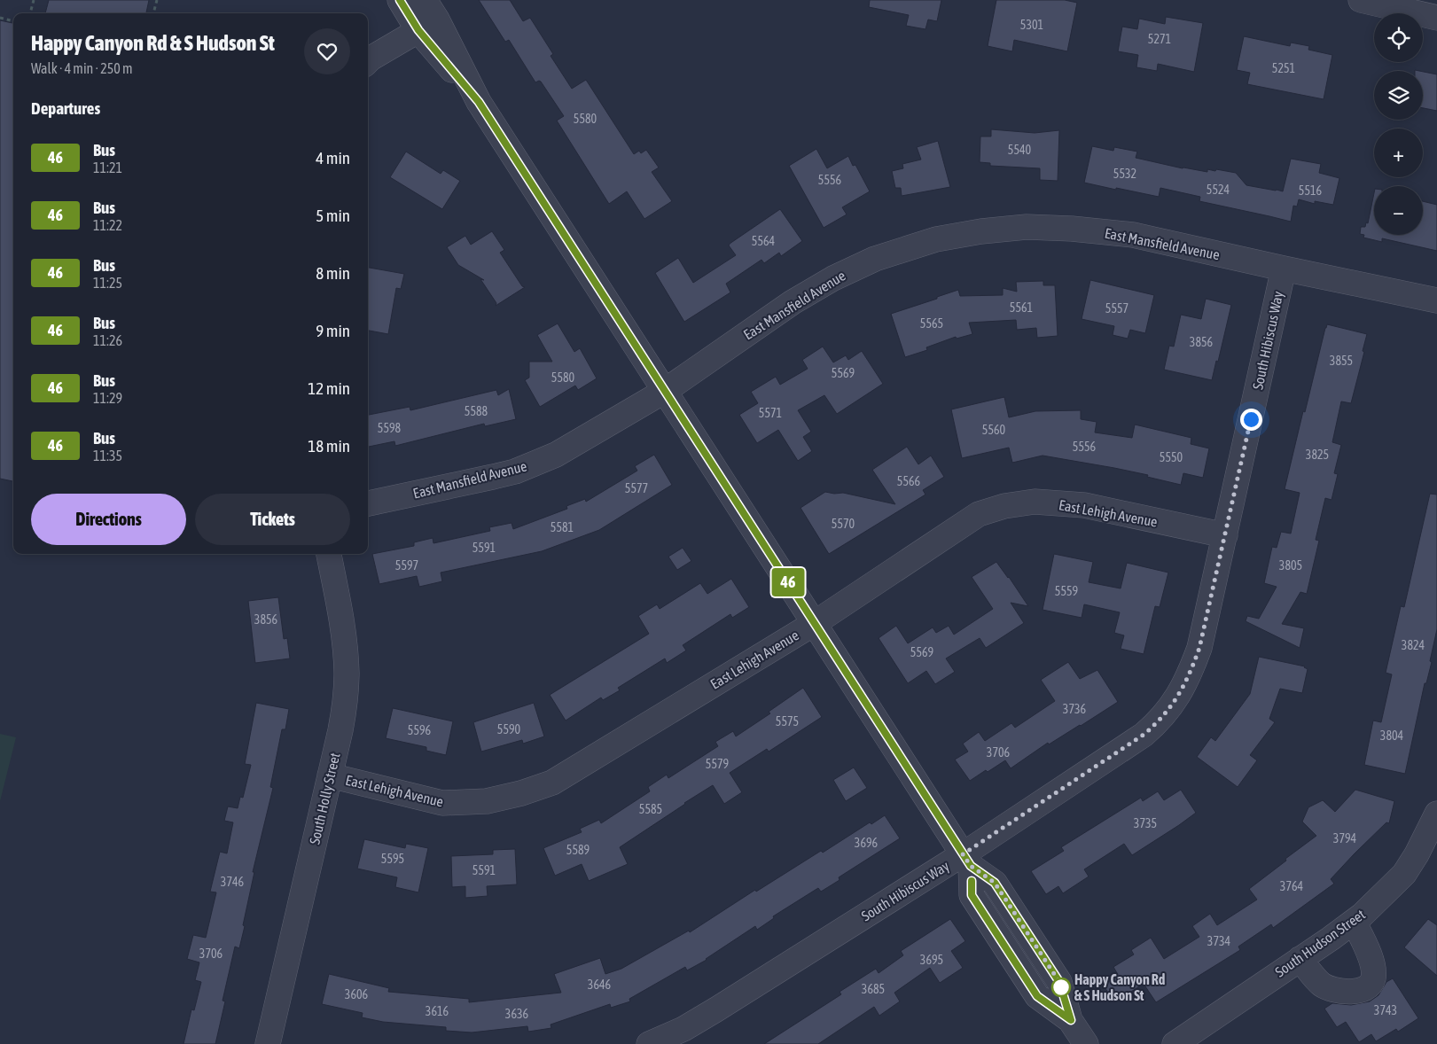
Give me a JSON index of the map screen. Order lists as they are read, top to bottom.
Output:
{
  "streets": {
    "street": [
      "East Mansfield Avenue",
      "South Hibiscus Way",
      "East Lehigh Avenue",
      "South Holly Street",
      "South Hudson Street"
    ]
  },
  "crossings": [
    ["East Mansfield Avenue", "South Hibiscus Way"],
    ["South Hibiscus Way", "East Lehigh Avenue"],
    ["East Lehigh Avenue", "South Holly Street"]
  ],
  "places": ["Happy Canyon Rd & S Hudson St"],
  "lines": ["bus line 46"],
  "house_numbers": [
    "5301",
    "5271",
    "5251",
    "5580",
    "5540",
    "5532",
    "5556",
    "5524",
    "5516",
    "5564",
    "5561",
    "5557",
    "5565",
    "3856",
    "3855",
    "5569",
    "5580",
    "5588",
    "5571",
    "5598",
    "5560",
    "5556",
    "3825",
    "5550",
    "5566",
    "5577",
    "5570",
    "5581",
    "5591",
    "5597",
    "3805",
    "5559",
    "3856",
    "3824",
    "5569",
    "3736",
    "5575",
    "5590",
    "5596",
    "3804",
    "3706",
    "5579",
    "5585",
    "3735",
    "3794",
    "3696",
    "5589",
    "5595",
    "5591",
    "3746",
    "3764",
    "3734",
    "3706",
    "3695",
    "3646",
    "3685",
    "3606",
    "3743",
    "3616",
    "3636"
  ],
  "page": {
    "on_map": "46",
    "map_buttons": ["+", "−"],
    "heading": [
      ["Happy Canyon Rd & S Hudson St", "Walk · 4 min · 250 m"],
      "Departures"
    ],
    "list": [
      {
        "mark": "46",
        "name": "Bus",
        "note": "11:21",
        "value": "4 min"
      },
      {
        "mark": "46",
        "name": "Bus",
        "note": "11:22",
        "value": "5 min"
      },
      {
        "mark": "46",
        "name": "Bus",
        "note": "11:25",
        "value": "8 min"
      },
      {
        "mark": "46",
        "name": "Bus",
        "note": "11:26",
        "value": "9 min"
      },
      {
        "mark": "46",
        "name": "Bus",
        "note": "11:29",
        "value": "12 min"
      },
      {
        "mark": "46",
        "name": "Bus",
        "note": "11:35",
        "value": "18 min"
      }
    ],
    "buttons": ["Directions", "Tickets"]
  }
}
